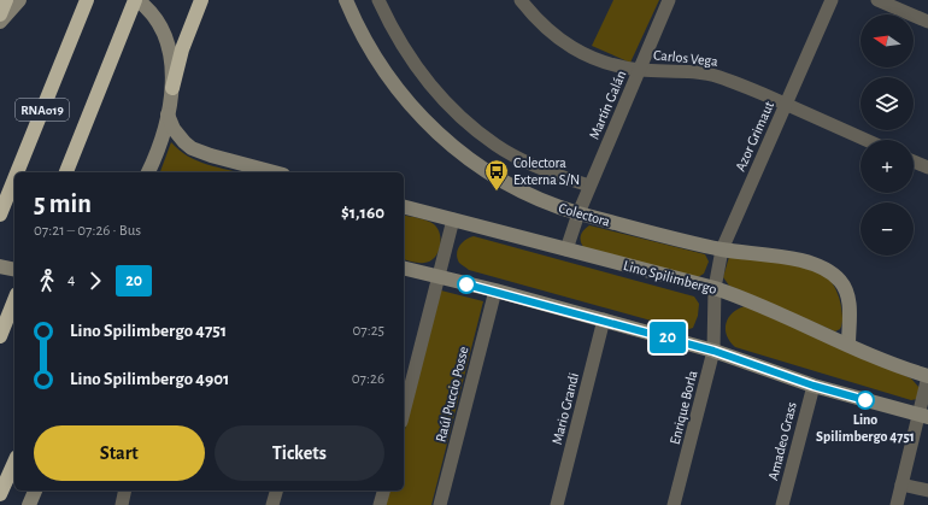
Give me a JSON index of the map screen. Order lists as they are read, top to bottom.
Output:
{
  "streets": {
    "highway": ["RNA019"],
    "main road": ["Colectora", "Lino Spilimbergo"],
    "street": [
      "Carlos Vega",
      "Martín Galán",
      "Azor Grimaut",
      "Raúl Puccio Posse",
      "Enrique Borla",
      "Mario Grandi",
      "Amadeo Grass"
    ]
  },
  "crossings": [
    ["Carlos Vega", "Martín Galán"],
    ["Carlos Vega", "Azor Grimaut"],
    ["Martín Galán", "Colectora"],
    ["Martín Galán", "Lino Spilimbergo"],
    ["Azor Grimaut", "Colectora"],
    ["Azor Grimaut", "Lino Spilimbergo"],
    ["Azor Grimaut", "Enrique Borla"],
    ["Colectora", "Lino Spilimbergo"],
    ["Lino Spilimbergo", "Enrique Borla"]
  ],
  "places": {
    "bus stop": ["Colectora Externa S/N"],
    "other": ["Lino Spilimbergo 4751"]
  },
  "lines": ["bus line 20"],
  "north": "left",
  "page": {
    "on_map": "20",
    "map_buttons": ["+", "−"],
    "heading": ["5 min", "07:21 – 07:26 · Bus", "$1,160"],
    "legs": ["4", "20"],
    "list": [
      {
        "name": "Lino Spilimbergo 4751",
        "value": "07:25"
      },
      {
        "name": "Lino Spilimbergo 4901",
        "value": "07:26"
      }
    ],
    "buttons": ["Start", "Tickets"]
  }
}
